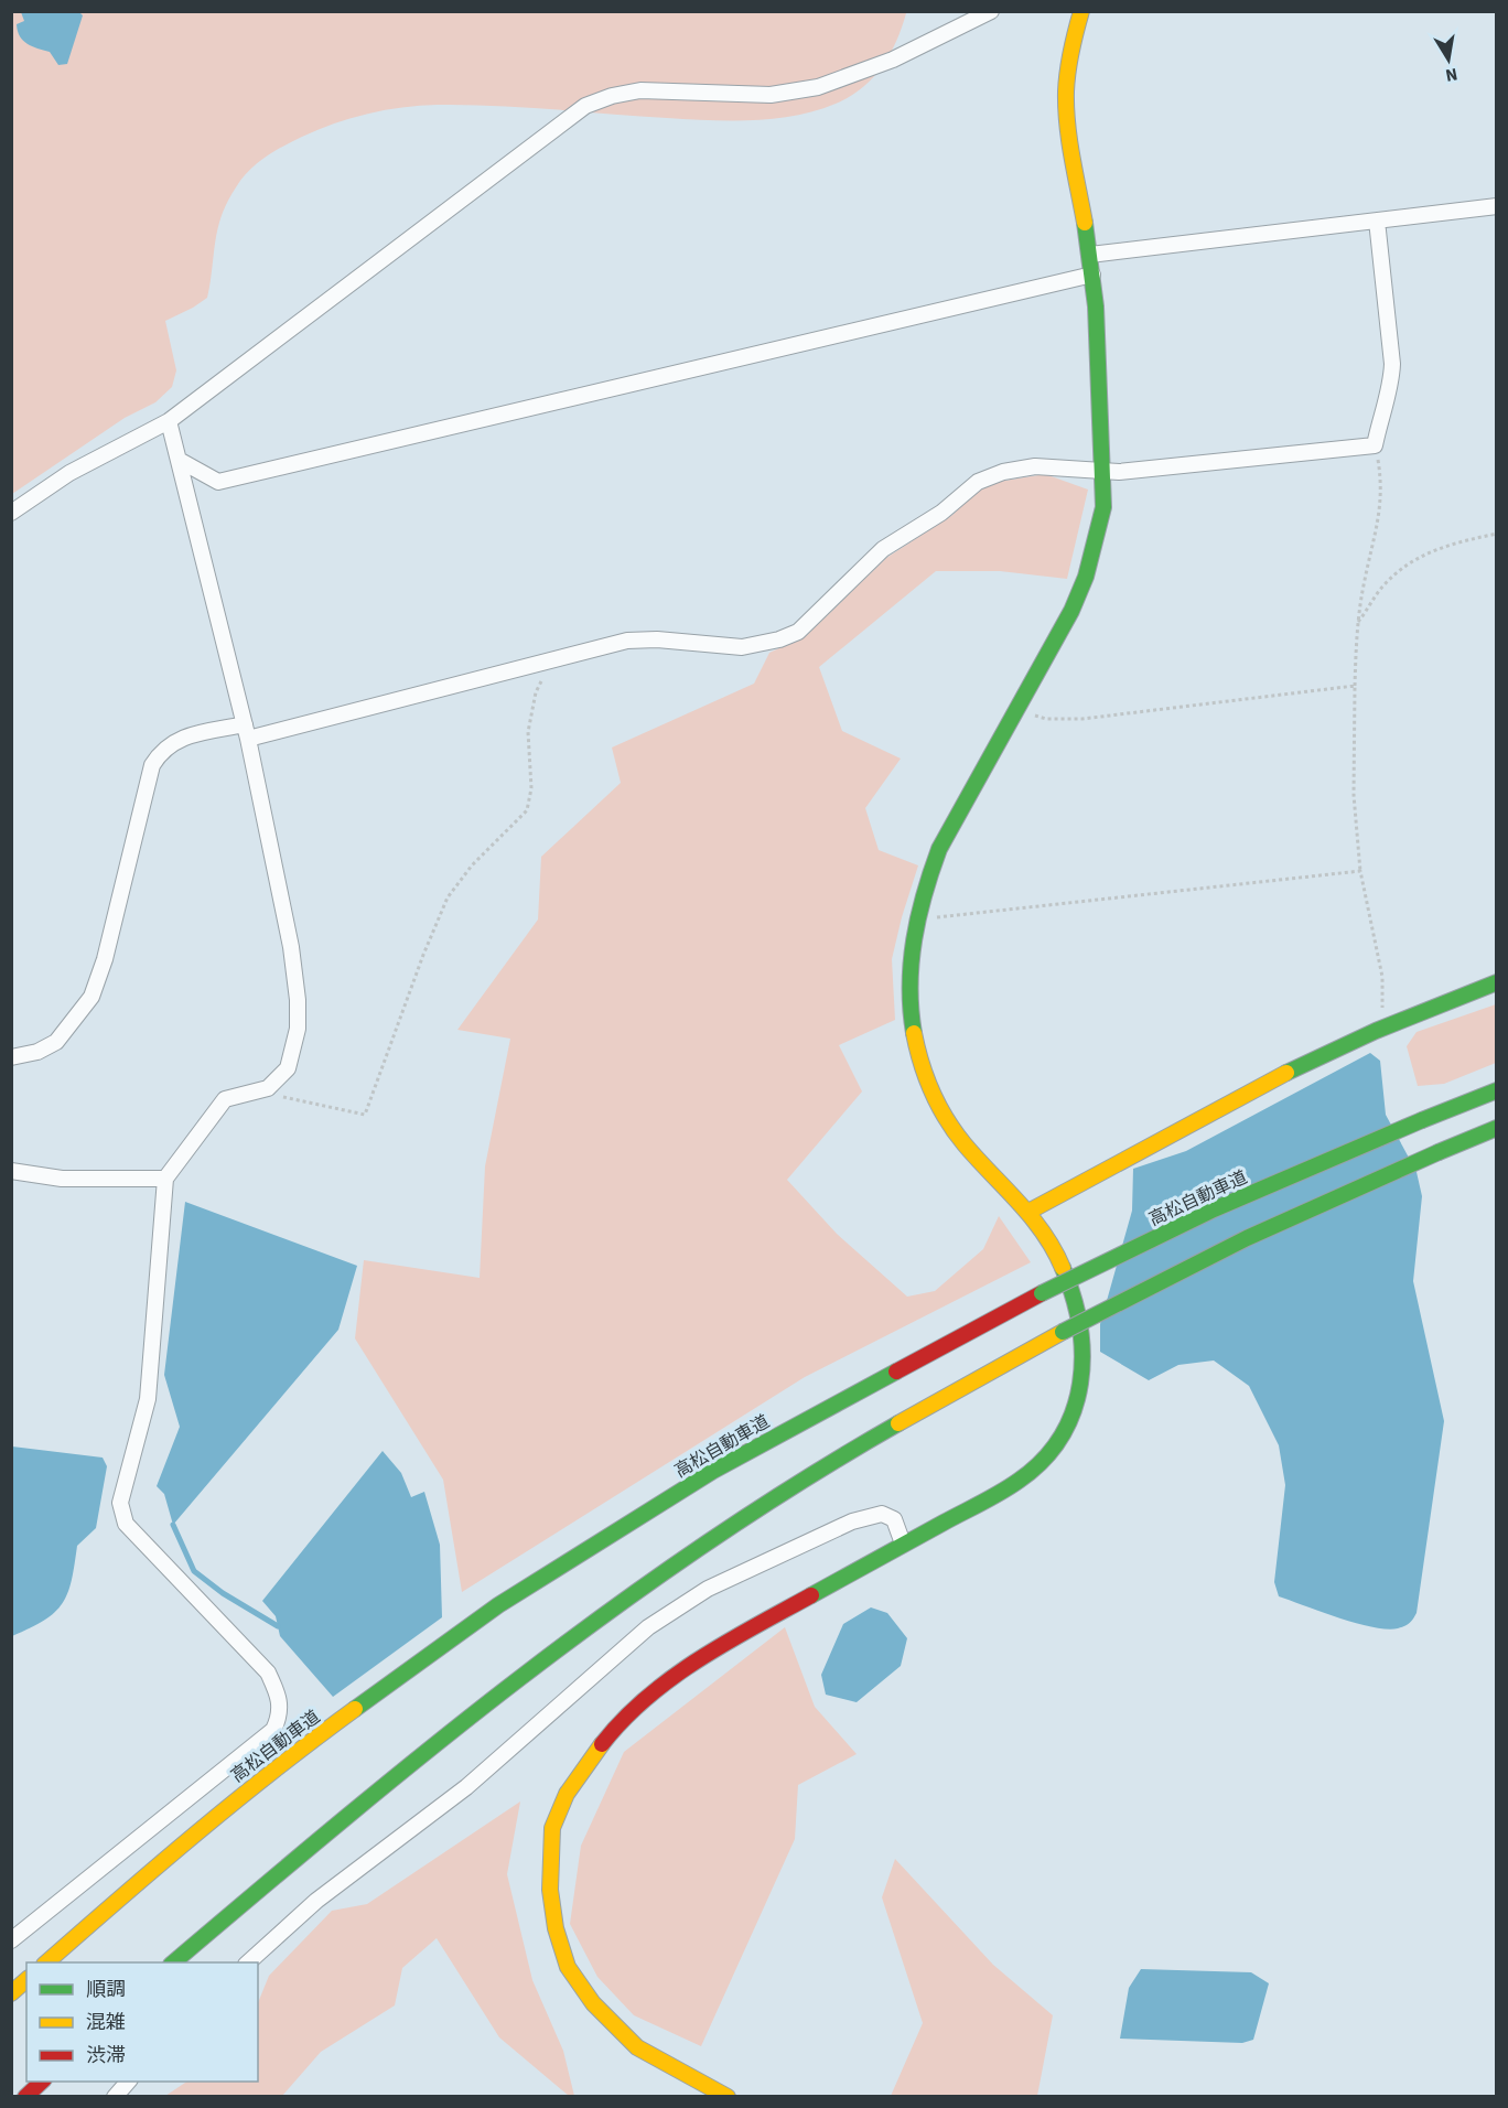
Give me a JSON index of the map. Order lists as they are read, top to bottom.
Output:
{
  "streets": {
    "main road": ["高松自動車道"]
  },
  "legend": ["順調", "混雑", "渋滞"],
  "north": "bottom"
}
